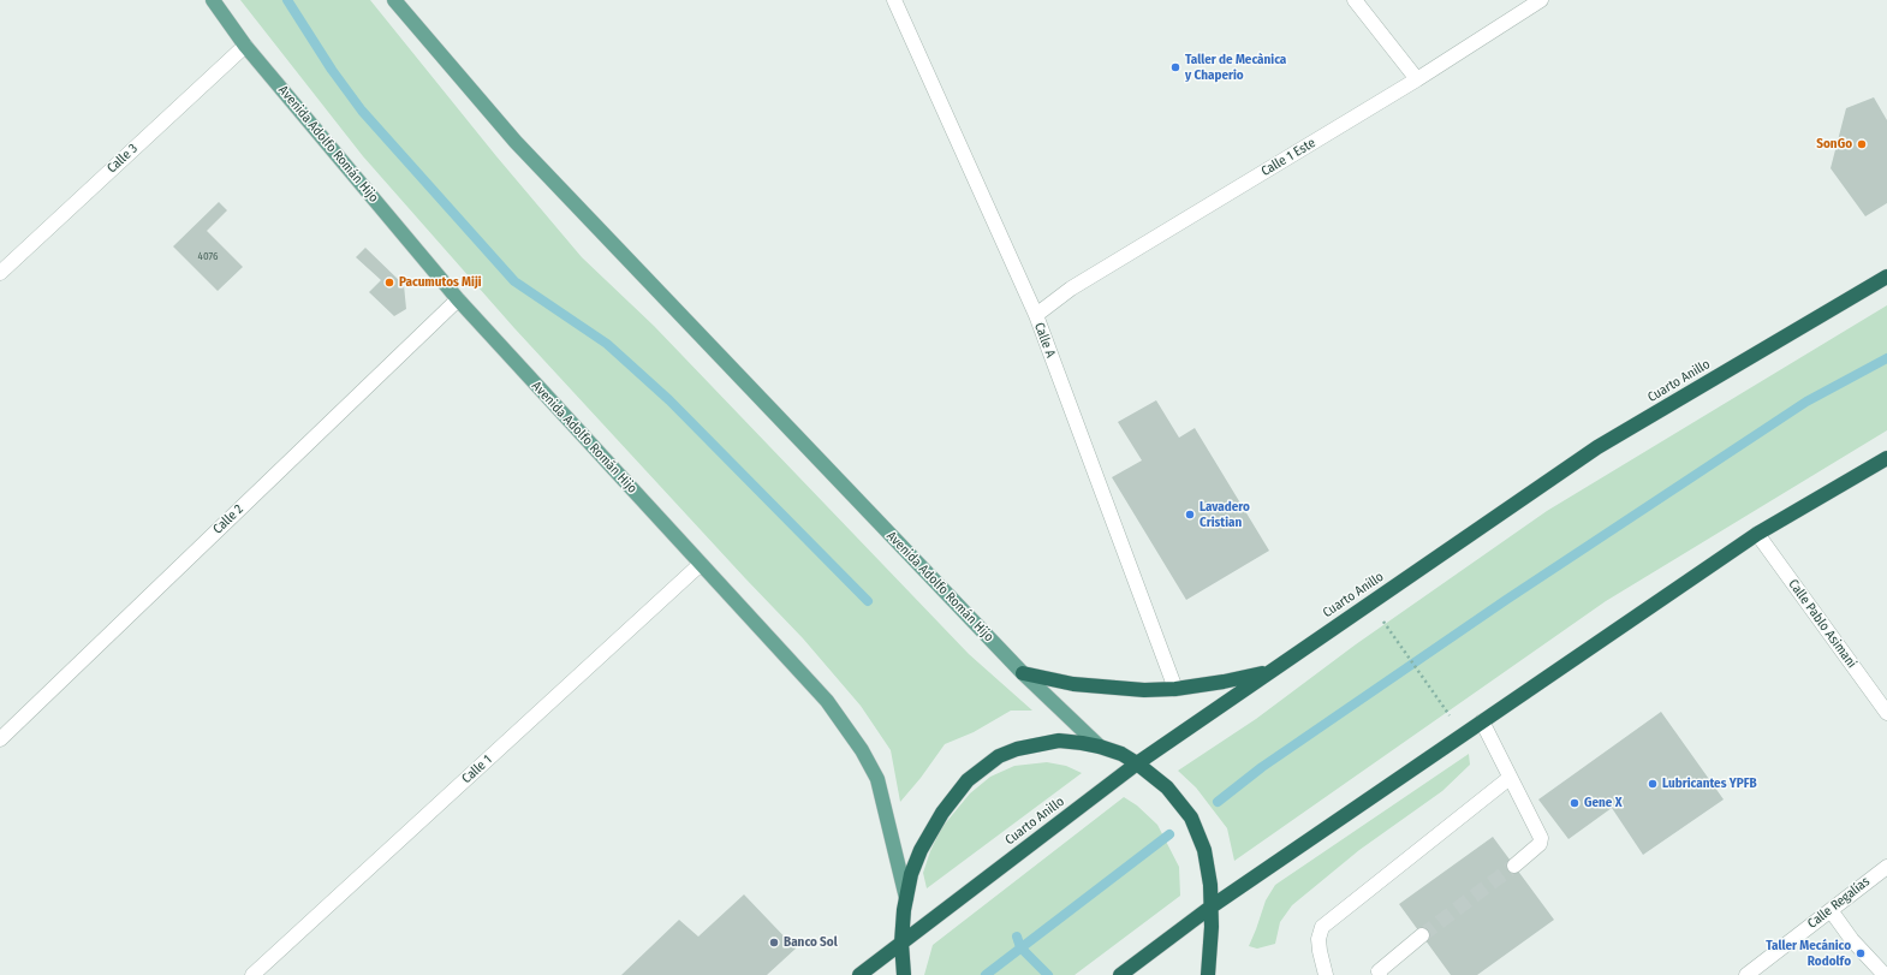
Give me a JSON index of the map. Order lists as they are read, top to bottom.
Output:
{
  "streets": {
    "highway": ["Cuarto Anillo"],
    "main road": ["Avenida Adolfo Román Hijo"],
    "street": [
      "Calle 1 Este",
      "Calle 3",
      "Calle A",
      "Calle 2",
      "Calle Pablo Asimani",
      "Calle 1",
      "Calle Regalías"
    ]
  },
  "crossings": [
    ["Avenida Adolfo Román Hijo", "Calle 3"],
    ["Avenida Adolfo Román Hijo", "Calle 2"],
    ["Avenida Adolfo Román Hijo", "Calle 1"],
    ["Calle 1 Este", "Calle A"]
  ],
  "places": [
    "Taller de Mecànica y Chaperio",
    "SonGo",
    "Pacumutos Miji",
    "Lavadero Cristian",
    "Lubricantes YPFB",
    "Gene X",
    "Banco Sol",
    "Taller Mecánico Rodolfo"
  ],
  "house_numbers": ["4076"]
}
